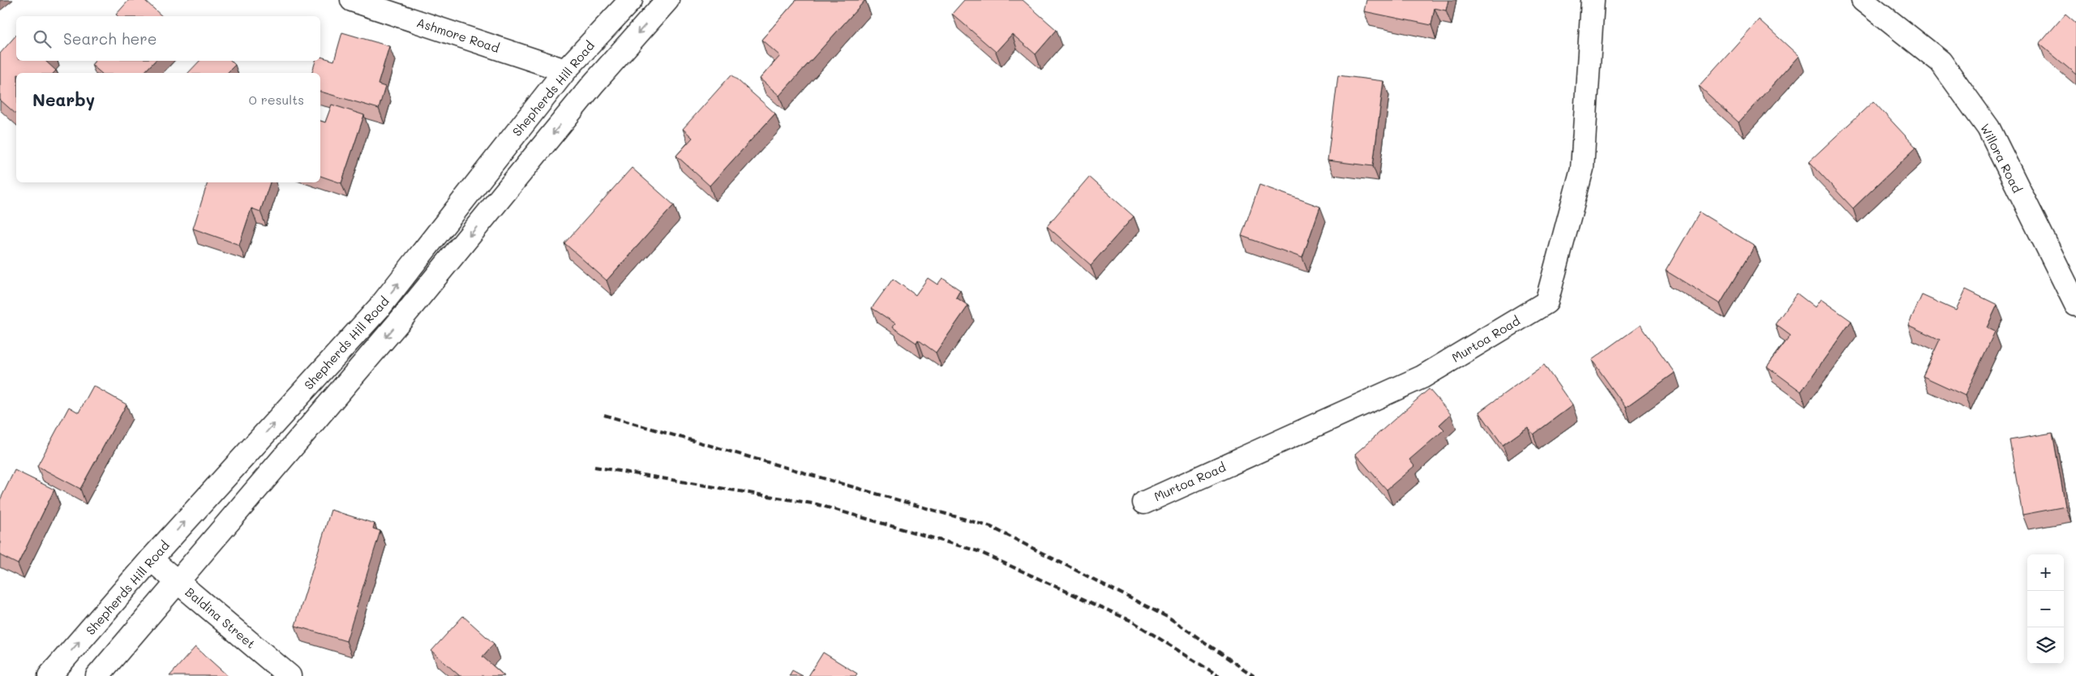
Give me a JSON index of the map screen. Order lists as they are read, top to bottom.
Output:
{
  "streets": {
    "main road": [
      "Ashmore Road",
      "Shepherds Hill Road",
      "Willora Road",
      "Murtoa Road",
      "Baldina Street"
    ]
  },
  "crossings": [
    ["Ashmore Road", "Shepherds Hill Road"],
    ["Shepherds Hill Road", "Baldina Street"]
  ],
  "page": {
    "search": "Search here",
    "heading": ["Nearby", "0 results"],
    "map_buttons": ["+", "−"]
  }
}
